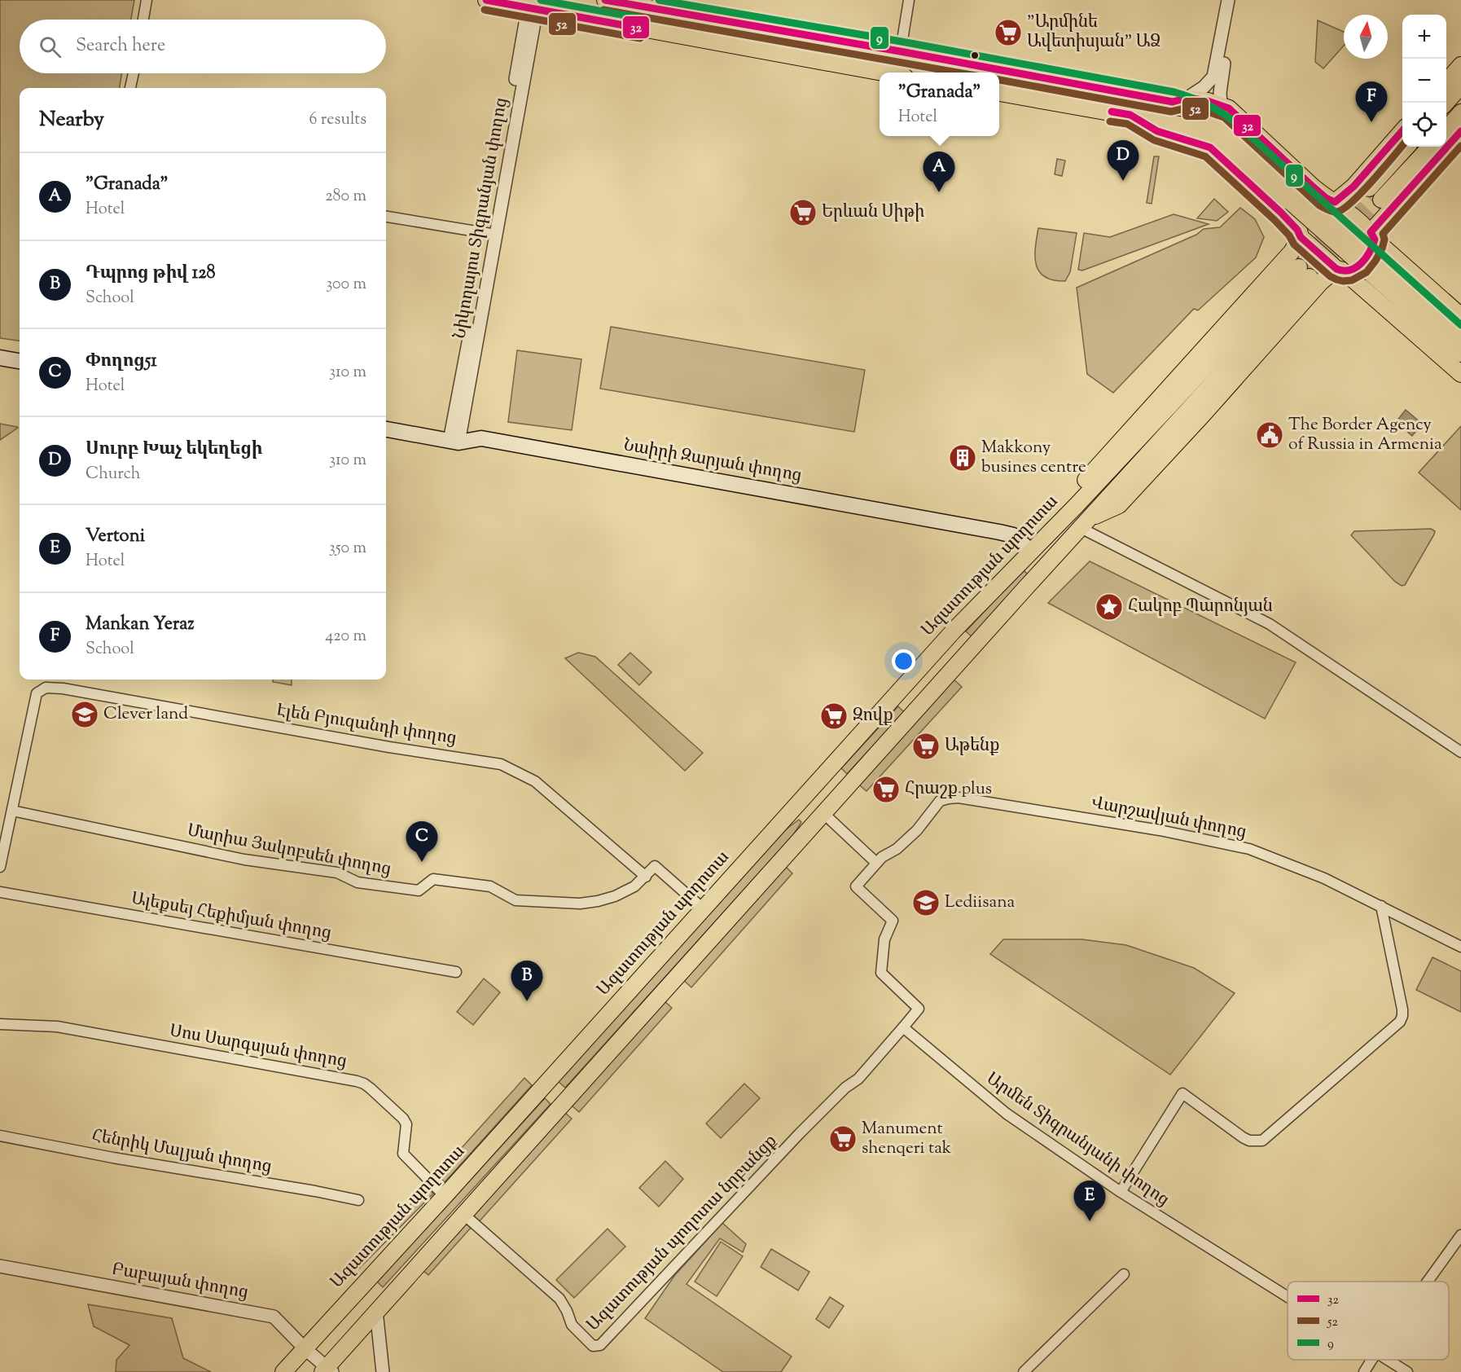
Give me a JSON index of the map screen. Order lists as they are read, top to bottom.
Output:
{
  "streets": {
    "main road": ["Նաիրի Զարյան փողոց", "Ազատության պողոտա"],
    "street": [
      "Նիկողայոս Տիգրանյան փողոց",
      "Էլեն Բյուզանդի փողոց",
      "Վարշավյան փողոց",
      "Մարիա Յակոբսեն փողոց",
      "Ալեքսեյ Հեքիմյան փողոց",
      "Սոս Սարգսյան փողոց",
      "Արմեն Տիգրանյանի փողոց",
      "Հենրիկ Մալյան փողոց",
      "Ազատության պողոտա նրբանցք",
      "Բաբայան փողոց"
    ]
  },
  "crossings": [
    ["Նիկողայոս Տիգրանյան փողոց", "Նաիրի Զարյան փողոց"],
    ["Նաիրի Զարյան փողոց", "Ազատության պողոտա"],
    ["Ազատության պողոտա", "Մարիա Յակոբսեն փողոց"],
    ["Ազատության պողոտա", "Սոս Սարգսյան փողոց"],
    ["Ազատության պողոտա", "Ազատության պողոտա նրբանցք"],
    ["Ազատության պողոտա", "Բաբայան փողոց"],
    ["Էլեն Բյուզանդի փողոց", "Մարիա Յակոբսեն փողոց"],
    ["Արմեն Տիգրանյանի փողոց", "Ազատության պողոտա նրբանցք"]
  ],
  "places": {
    "supermarket": [
      "\"Արմինե Ավետիսյան\" ԱՁ",
      "Երևան Սիթի",
      "Զովք",
      "Աթենք",
      "Հրաշք plus",
      "Manument shenqeri tak"
    ],
    "public building": ["The Border Agency of Russia in Armenia"],
    "building": ["Makkony busines centre"],
    "place": ["Հակոբ Պարոնյան"],
    "school or university": ["Clever land", "Lediisana"]
  },
  "lines": ["transit line 32", "transit line 9", "transit line 52"],
  "legend": ["32", "52", "9"],
  "north": "top",
  "page": {
    "map_buttons": ["+", "−"],
    "search": "Search here",
    "popup": ["\"Granada\"", "Hotel"],
    "pins": [
      "F",
      "D",
      "A",
      "C",
      "B",
      "E"
    ],
    "heading": ["Nearby", "6 results"],
    "list": [
      {
        "mark": "A",
        "name": "\"Granada\"",
        "note": "Hotel",
        "value": "280 m"
      },
      {
        "mark": "B",
        "name": "Դպրոց թիվ 128",
        "note": "School",
        "value": "300 m"
      },
      {
        "mark": "C",
        "name": "Փողոց51",
        "note": "Hotel",
        "value": "310 m"
      },
      {
        "mark": "D",
        "name": "Սուրբ Խաչ եկեղեցի",
        "note": "Church",
        "value": "310 m"
      },
      {
        "mark": "E",
        "name": "Vertoni",
        "note": "Hotel",
        "value": "350 m"
      },
      {
        "mark": "F",
        "name": "Mankan Yeraz",
        "note": "School",
        "value": "420 m"
      }
    ]
  }
}
